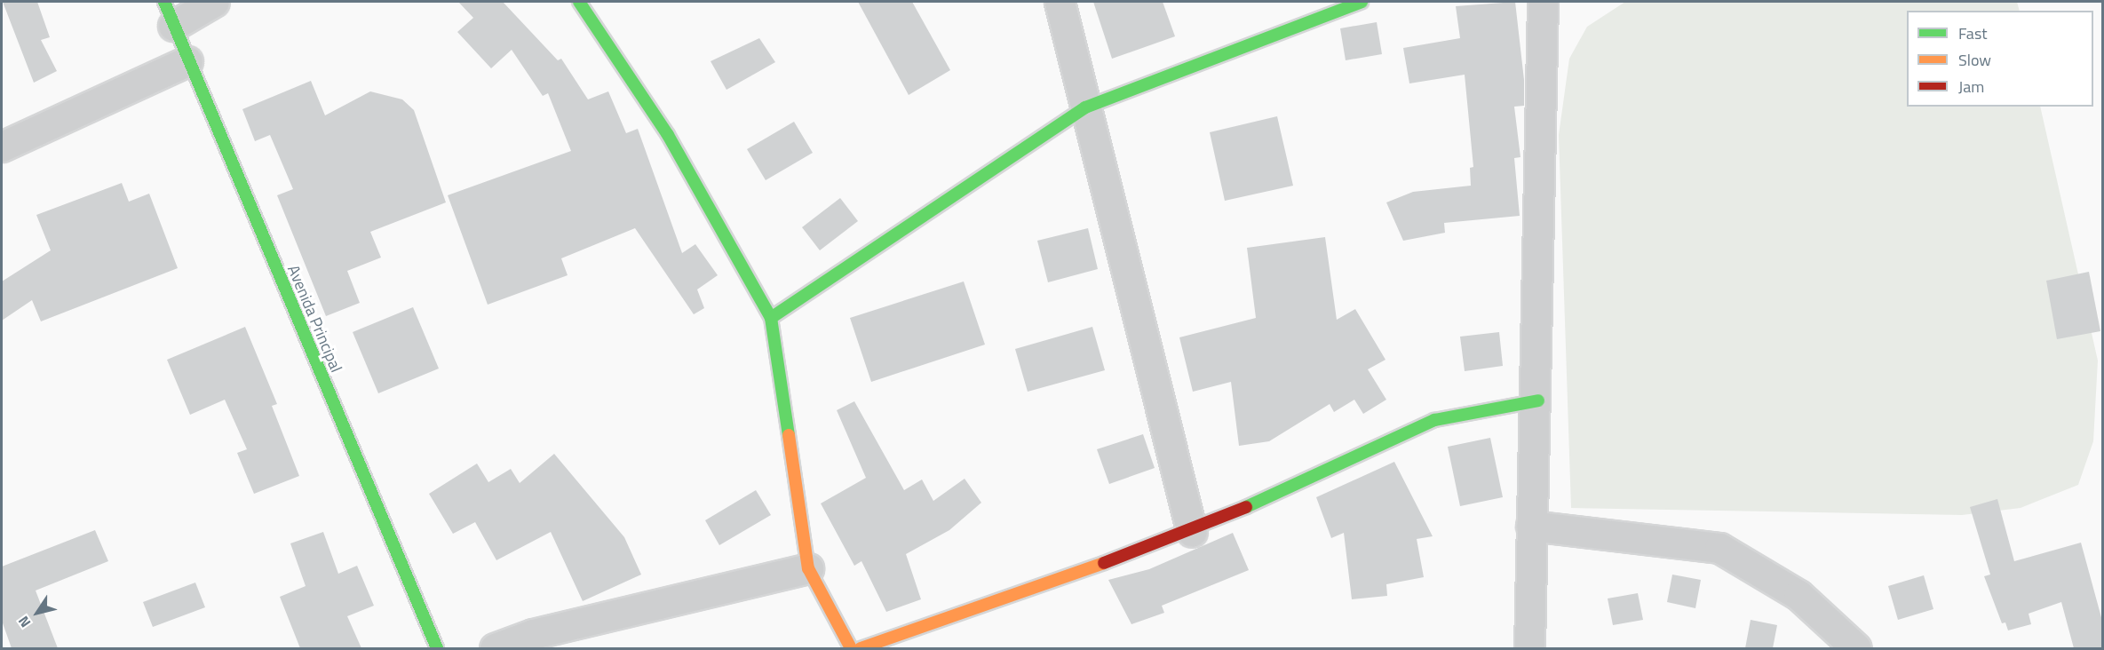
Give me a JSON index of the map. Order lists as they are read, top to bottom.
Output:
{
  "streets": {
    "street": ["Avenida Principal"]
  },
  "legend": ["Fast", "Slow", "Jam"],
  "north": "bottom left"
}
